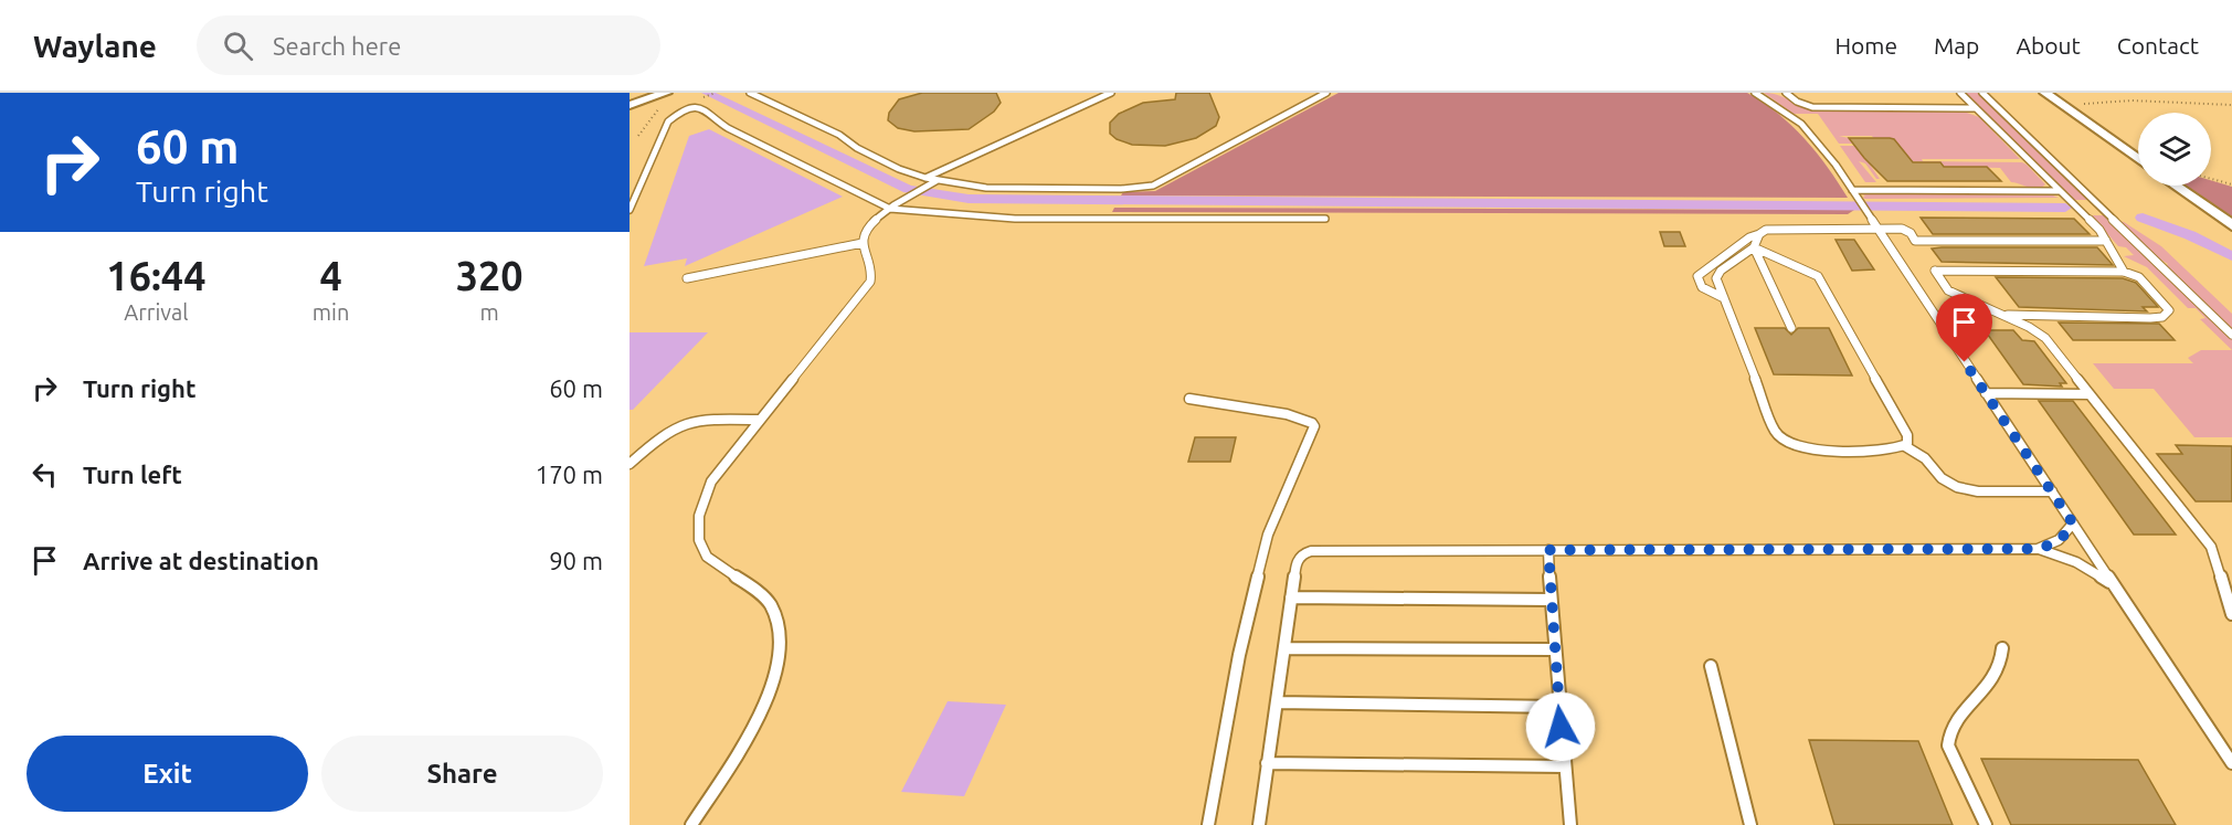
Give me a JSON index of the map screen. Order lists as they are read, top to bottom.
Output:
{
  "page": {
    "header": "Waylane",
    "search": "Search here",
    "nav": [
      "Home",
      "Map",
      "About",
      "Contact"
    ],
    "turn": ["60 m", "Turn right"],
    "eta": [
      "16:44",
      "Arrival",
      "4",
      "min",
      "320",
      "m"
    ],
    "list": [
      {
        "name": "Turn right",
        "value": "60 m"
      },
      {
        "name": "Turn left",
        "value": "170 m"
      },
      {
        "name": "Arrive at destination",
        "value": "90 m"
      }
    ],
    "buttons": ["Exit", "Share"]
  }
}
